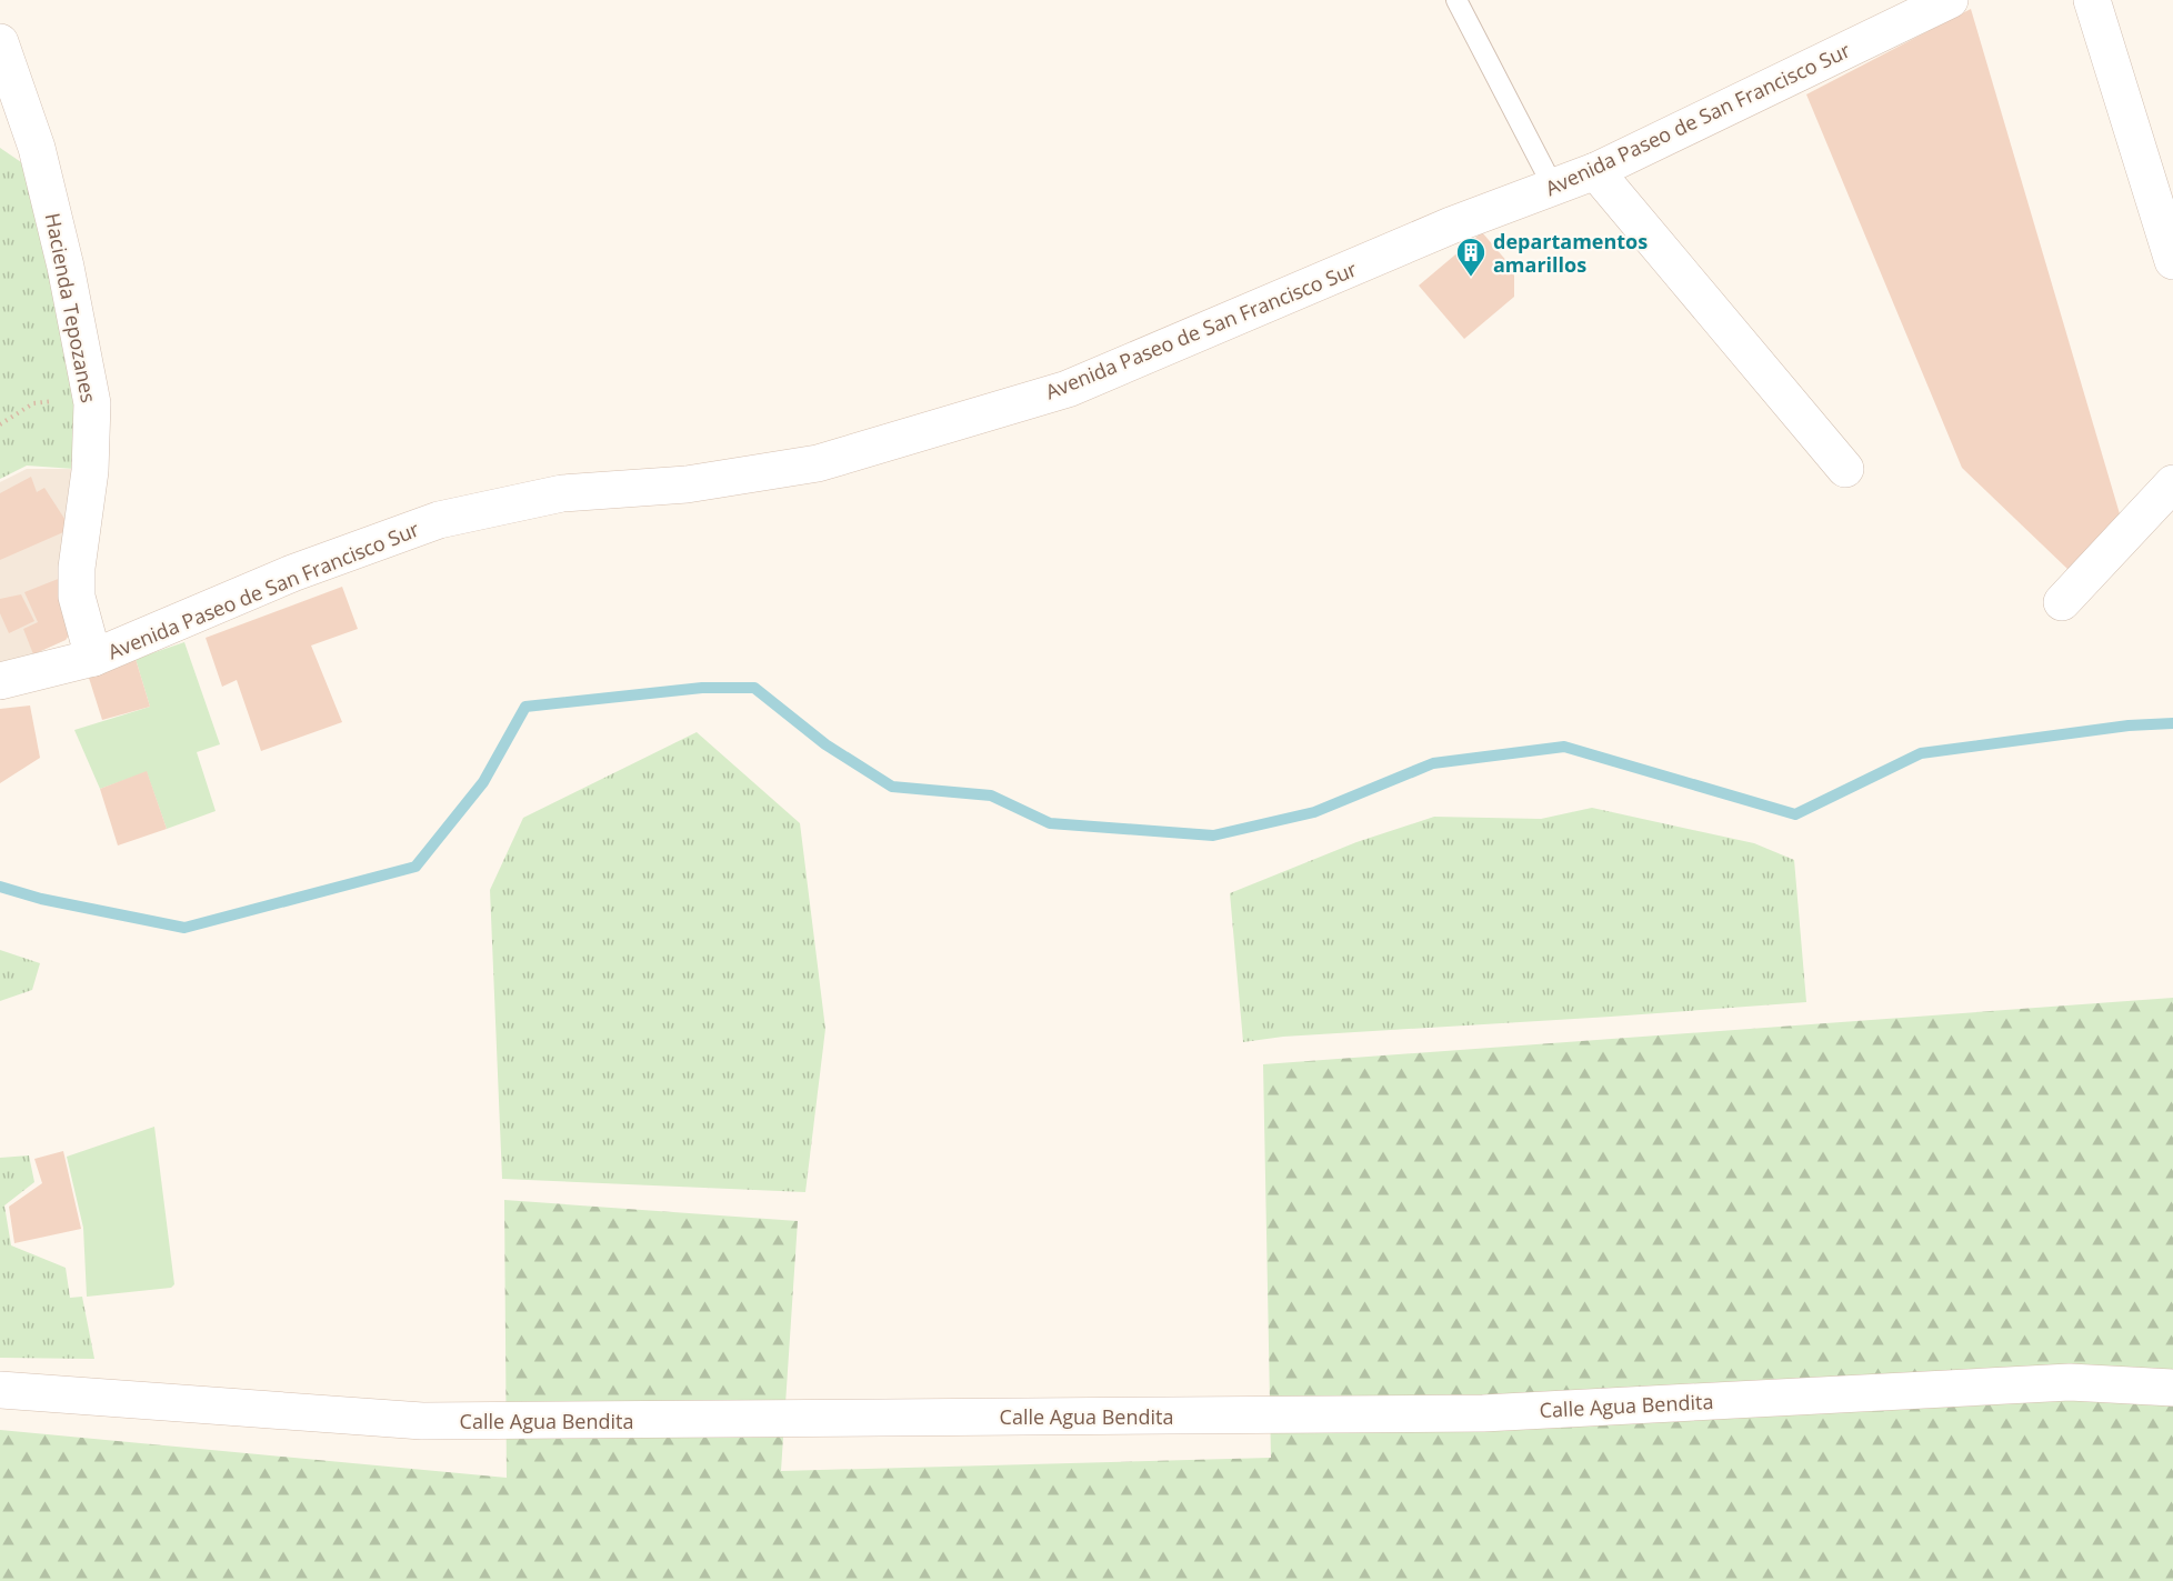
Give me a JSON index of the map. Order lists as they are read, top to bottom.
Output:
{
  "streets": {
    "main road": ["Avenida Paseo de San Francisco Sur", "Hacienda Tepozanes", "Calle Agua Bendita"]
  },
  "crossings": [
    ["Avenida Paseo de San Francisco Sur", "Hacienda Tepozanes"]
  ],
  "places": {
    "building": ["departamentos amarillos"]
  }
}
